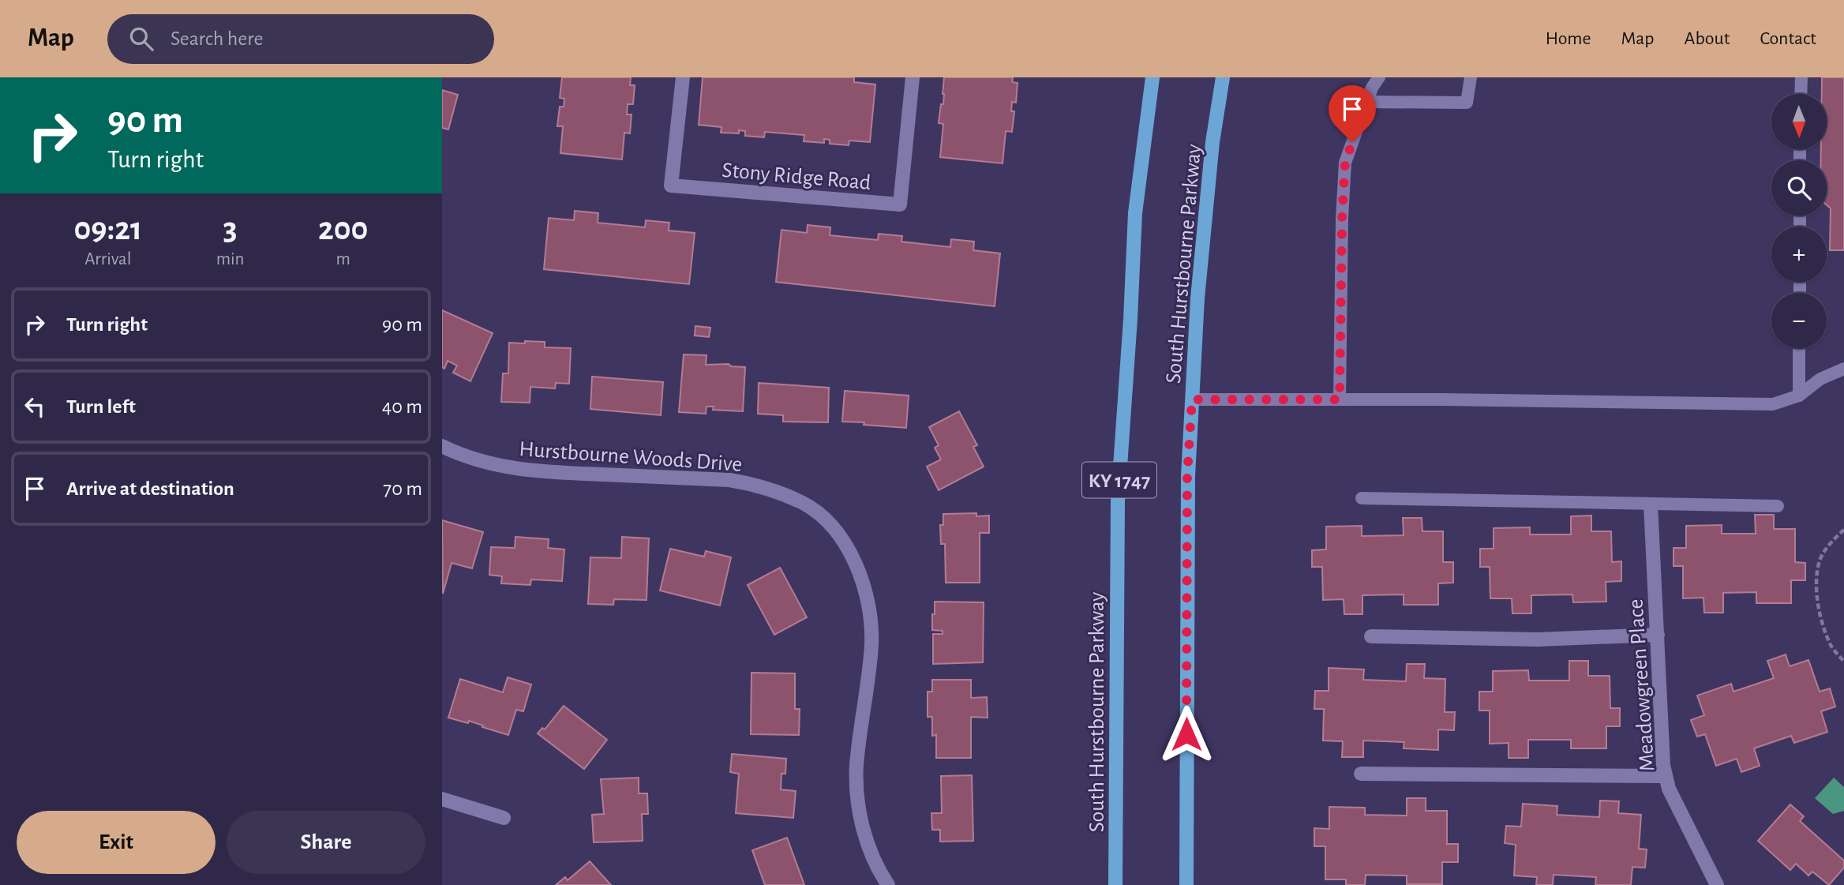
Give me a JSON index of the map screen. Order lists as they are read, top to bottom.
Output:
{
  "streets": {
    "main road": ["South Hurstbourne Parkway", "KY 1747"],
    "street": ["Stony Ridge Road", "Hurstbourne Woods Drive", "Meadowgreen Place"]
  },
  "north": "bottom",
  "page": {
    "header": "Map",
    "search": "Search here",
    "nav": [
      "Home",
      "Map",
      "About",
      "Contact"
    ],
    "turn": ["90 m", "Turn right"],
    "map_buttons": ["+", "−"],
    "eta": [
      "09:21",
      "Arrival",
      "3",
      "min",
      "200",
      "m"
    ],
    "list": [
      {
        "name": "Turn right",
        "value": "90 m"
      },
      {
        "name": "Turn left",
        "value": "40 m"
      },
      {
        "name": "Arrive at destination",
        "value": "70 m"
      }
    ],
    "buttons": ["Exit", "Share"]
  }
}
